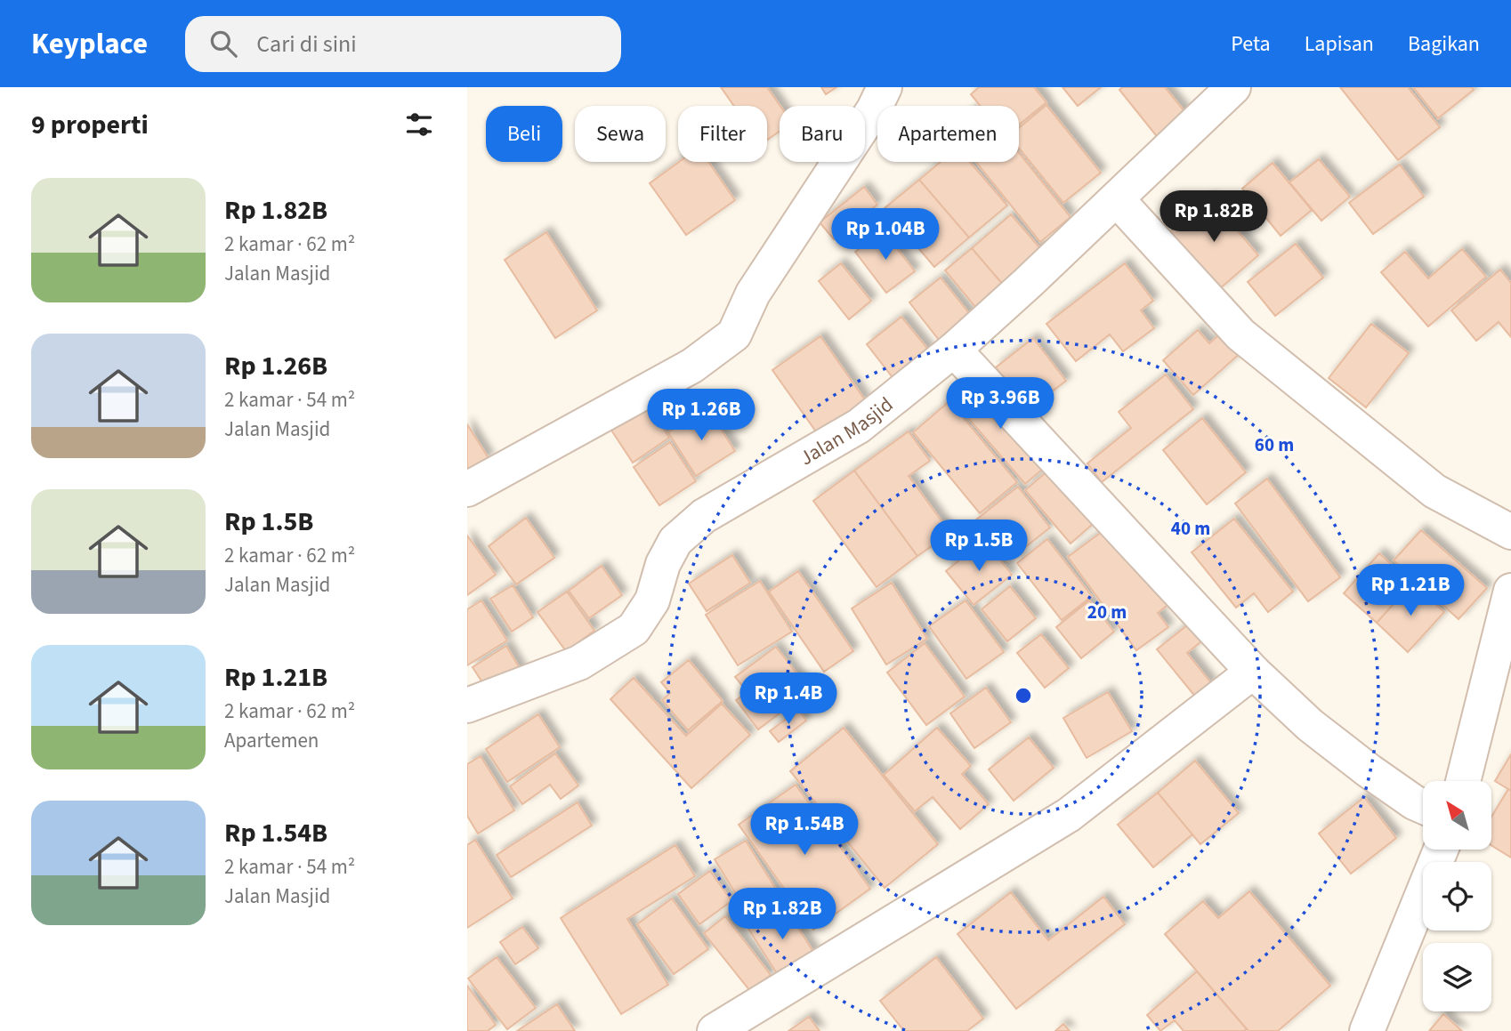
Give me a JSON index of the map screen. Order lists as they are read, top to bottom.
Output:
{
  "streets": {
    "street": ["Jalan Masjid"]
  },
  "north": "top left",
  "page": {
    "header": "Keyplace",
    "search": "Cari di sini",
    "nav": ["Peta", "Lapisan", "Bagikan"],
    "heading": "9 properti",
    "chip": [
      "Beli",
      "Sewa",
      "Filter",
      "Baru",
      "Apartemen"
    ],
    "list": [
      {
        "name": "Rp 1.82B",
        "note": "2 kamar · 62 m² · Jalan Masjid"
      },
      {
        "name": "Rp 1.26B",
        "note": "2 kamar · 54 m² · Jalan Masjid"
      },
      {
        "name": "Rp 1.5B",
        "note": "2 kamar · 62 m² · Jalan Masjid"
      },
      {
        "name": "Rp 1.21B",
        "note": "2 kamar · 62 m² · Apartemen"
      },
      {
        "name": "Rp 1.54B",
        "note": "2 kamar · 54 m² · Jalan Masjid"
      }
    ],
    "price": [
      "Rp 1.82B",
      "Rp 1.04B",
      "Rp 3.96B",
      "Rp 1.26B",
      "Rp 1.5B",
      "Rp 1.21B",
      "Rp 1.4B",
      "Rp 1.54B",
      "Rp 1.82B"
    ]
  },
  "rings": ["60 m", "40 m", "20 m"]
}
